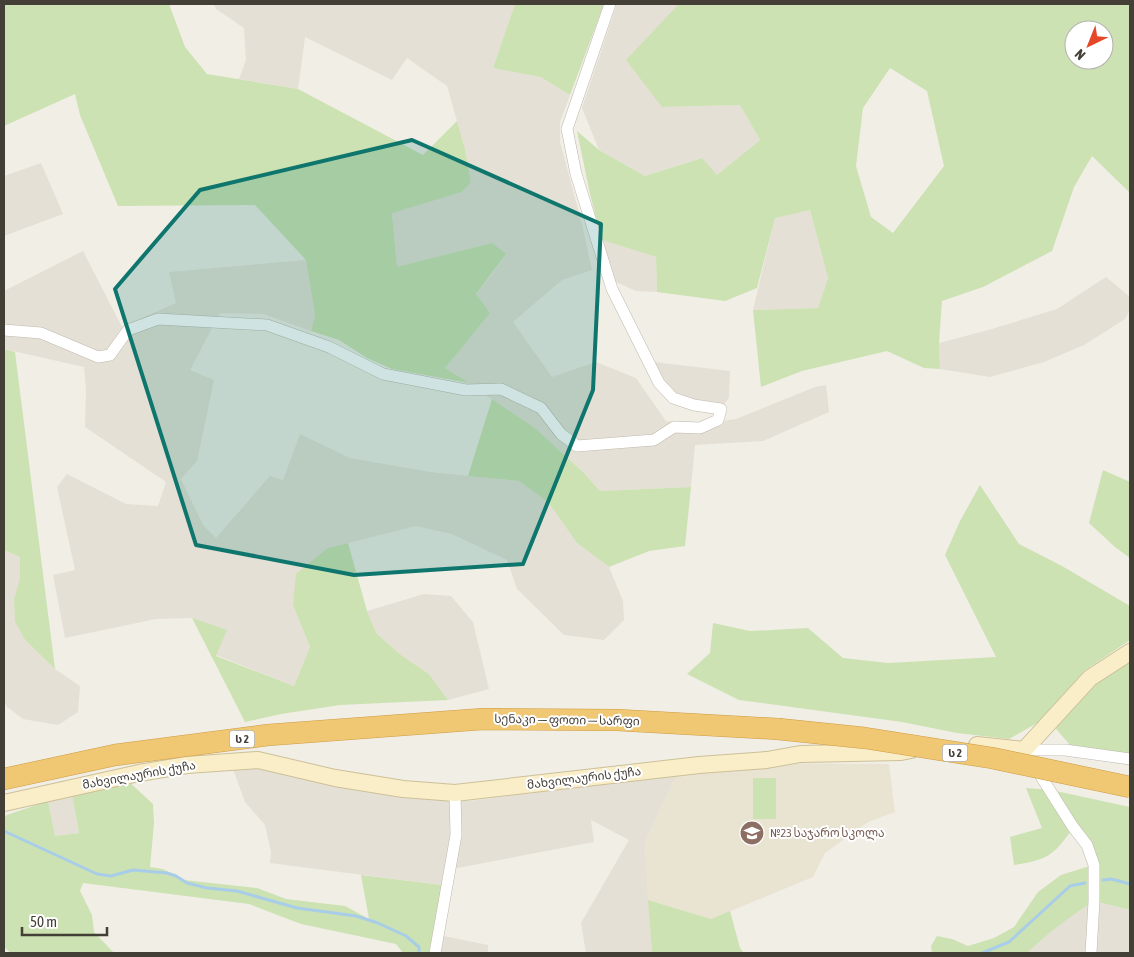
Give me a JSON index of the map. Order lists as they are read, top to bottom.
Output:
{
  "streets": {
    "highway": ["სენაკი — ფოთი — სარფი", "ს 2"],
    "street": ["მახვილაურის ქუჩა"]
  },
  "places": {
    "school or university": ["№23 საჯარო სკოლა"]
  },
  "scale_bar": "50 m",
  "north": "bottom left"
}
